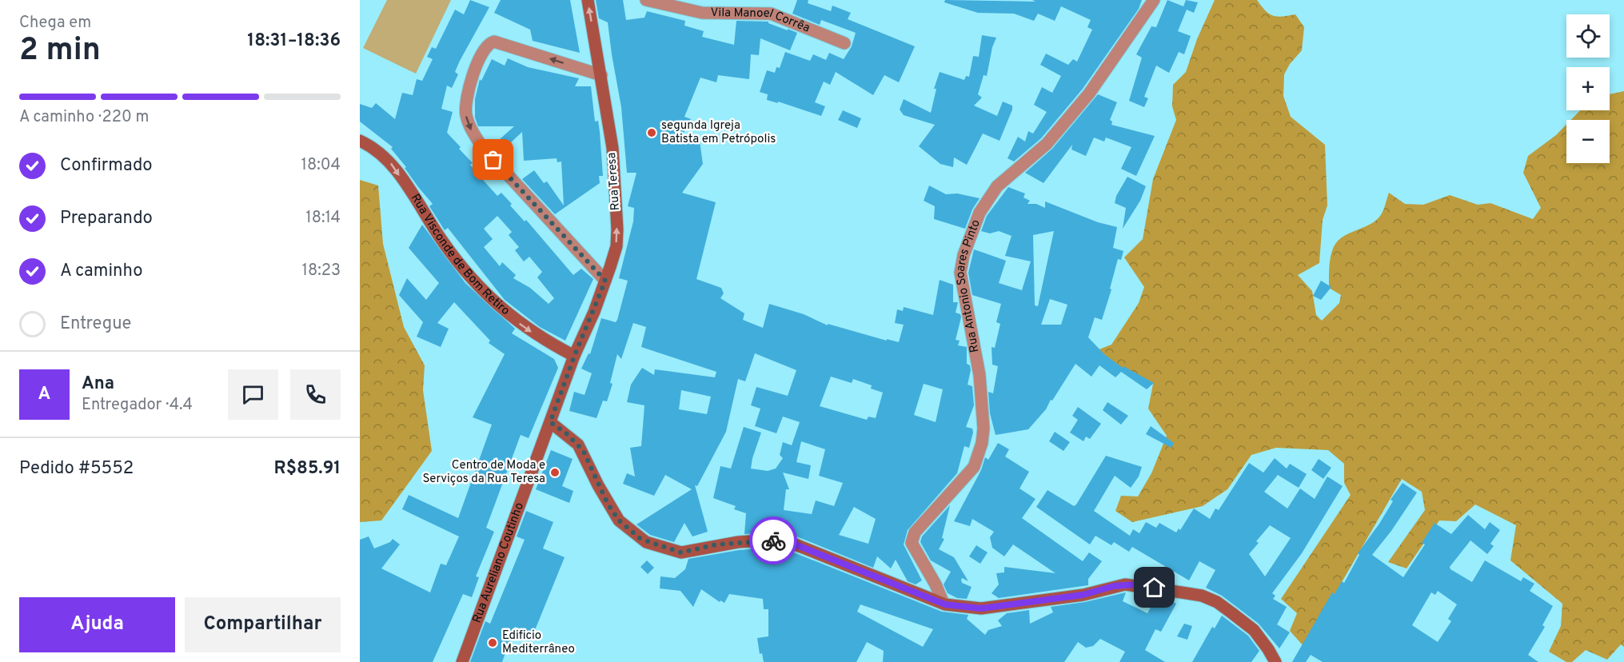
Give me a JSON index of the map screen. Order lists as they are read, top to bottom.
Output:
{
  "streets": {
    "main road": ["Rua Teresa", "Rua Visconde de Bom Retiro", "Rua Aureliano Coutinho"],
    "street": ["Vila Manoel Corrêa", "Rua Antonio Soares Pinto"]
  },
  "crossings": [
    ["Rua Teresa", "Rua Visconde de Bom Retiro"],
    ["Rua Teresa", "Rua Aureliano Coutinho"],
    ["Rua Visconde de Bom Retiro", "Rua Aureliano Coutinho"]
  ],
  "one_way": ["Rua Teresa", "Rua Visconde de Bom Retiro"],
  "places": ["segunda Igreja Batista em Petrópolis", "Centro de Moda e Serviços da Rua Teresa", "Edificio Mediterrâneo"],
  "page": {
    "heading": ["2 min", "Chega em", "18:31–18:36"],
    "panel": [
      "Ana",
      "Entregador · 4.4",
      "Pedido #5552",
      "R$85.91"
    ],
    "map_buttons": ["+", "−"],
    "bar": "A caminho · 220 m",
    "list": [
      ["Confirmado", "18:04"],
      ["Preparando", "18:14"],
      ["A caminho", "18:23"],
      "Entregue"
    ],
    "round": "A",
    "buttons": ["Ajuda", "Compartilhar"]
  }
}
